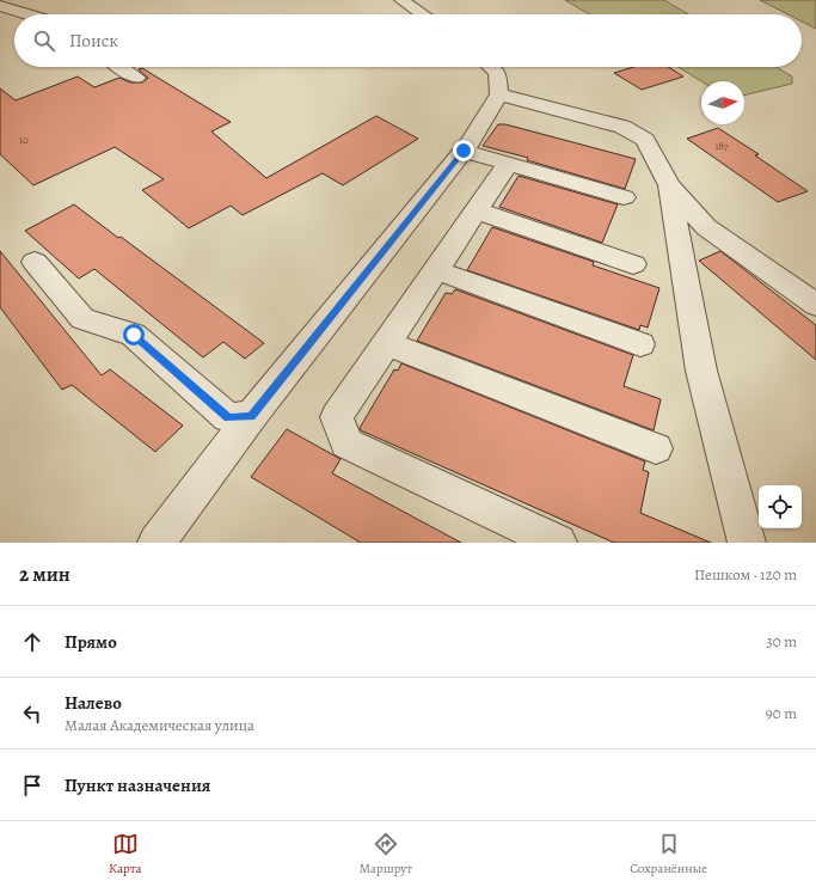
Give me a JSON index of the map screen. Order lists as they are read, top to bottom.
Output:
{
  "house_numbers": ["10", "187"],
  "north": "right",
  "page": {
    "search": "Поиск",
    "heading": ["2 мин", "Пешком · 120 m"],
    "list": [
      ["Прямо", "30 m"],
      ["Налево", "Малая Академическая улица", "90 m"],
      "Пункт назначения"
    ],
    "nav": ["Карта", "Маршрут", "Сохранённые"]
  }
}
